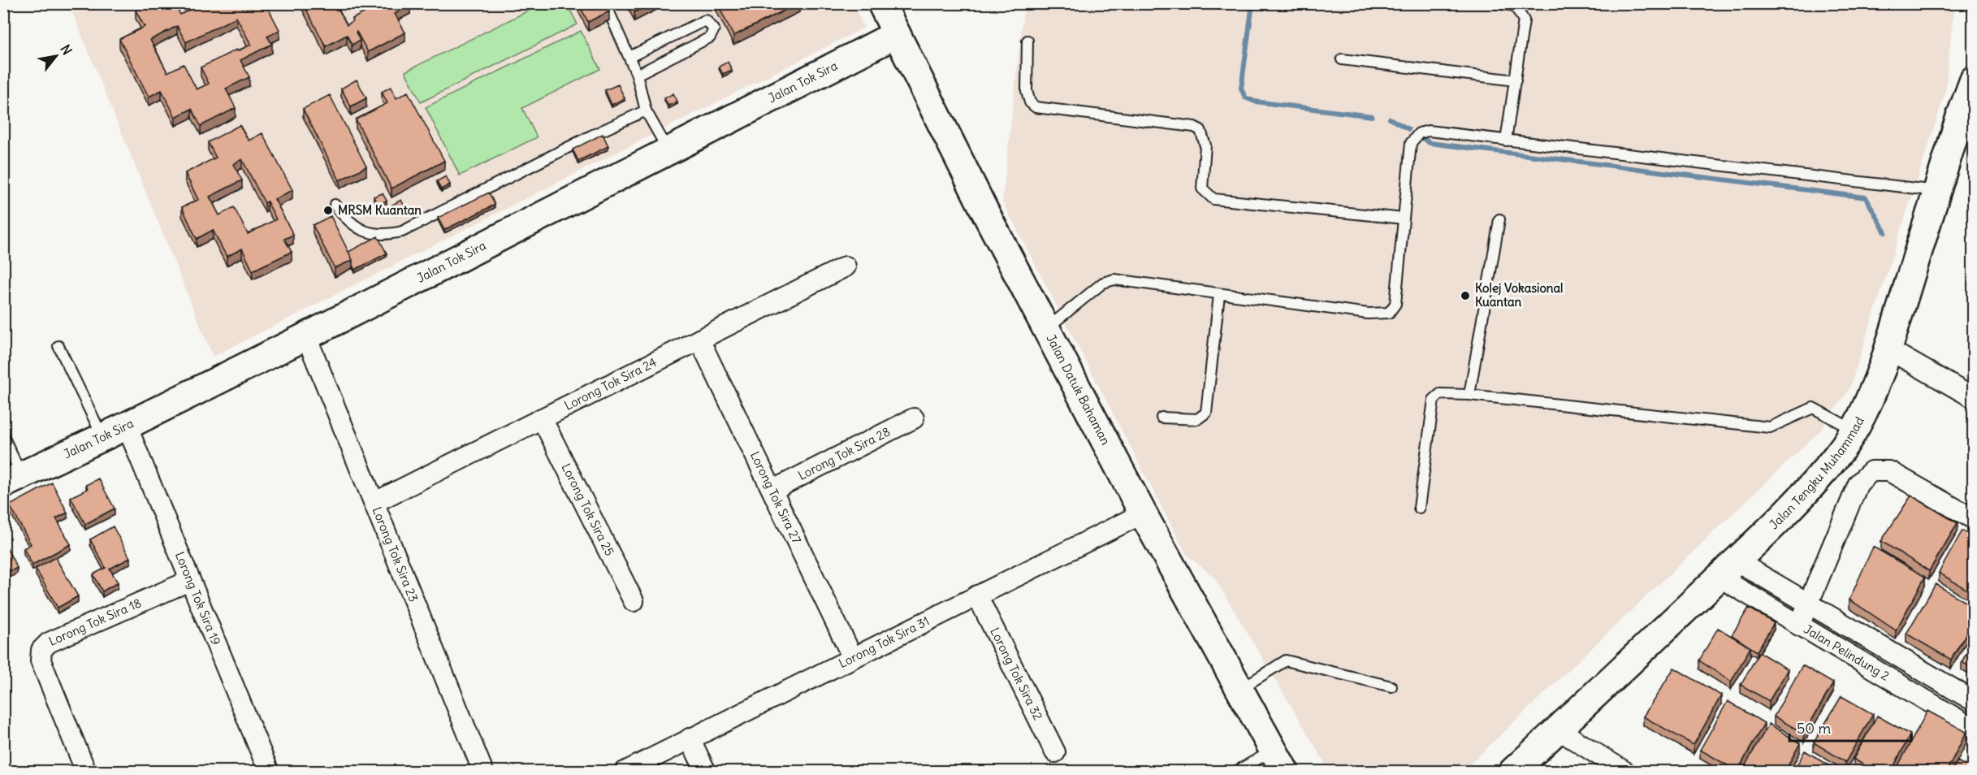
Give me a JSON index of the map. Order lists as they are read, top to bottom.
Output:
{
  "streets": {
    "street": [
      "Jalan Tok Sira",
      "Lorong Tok Sira 24",
      "Jalan Datuk Bahaman",
      "Lorong Tok Sira 28",
      "Jalan Tengku Muhammad",
      "Lorong Tok Sira 27",
      "Lorong Tok Sira 25",
      "Lorong Tok Sira 23",
      "Lorong Tok Sira 19",
      "Lorong Tok Sira 18",
      "Lorong Tok Sira 31",
      "Jalan Pelindung 2",
      "Lorong Tok Sira 32"
    ]
  },
  "crossings": [
    ["Jalan Tok Sira", "Jalan Datuk Bahaman"],
    ["Jalan Tok Sira", "Lorong Tok Sira 23"],
    ["Jalan Tok Sira", "Lorong Tok Sira 19"],
    ["Lorong Tok Sira 24", "Lorong Tok Sira 27"],
    ["Lorong Tok Sira 24", "Lorong Tok Sira 25"],
    ["Lorong Tok Sira 24", "Lorong Tok Sira 23"],
    ["Jalan Datuk Bahaman", "Lorong Tok Sira 31"],
    ["Lorong Tok Sira 28", "Lorong Tok Sira 27"],
    ["Jalan Tengku Muhammad", "Jalan Pelindung 2"],
    ["Lorong Tok Sira 27", "Lorong Tok Sira 31"],
    ["Lorong Tok Sira 19", "Lorong Tok Sira 18"],
    ["Lorong Tok Sira 31", "Lorong Tok Sira 32"]
  ],
  "places": ["MRSM Kuantan", "Kolej Vokasional Kuantan"],
  "scale_bar": "50 m",
  "north": "top right"
}
